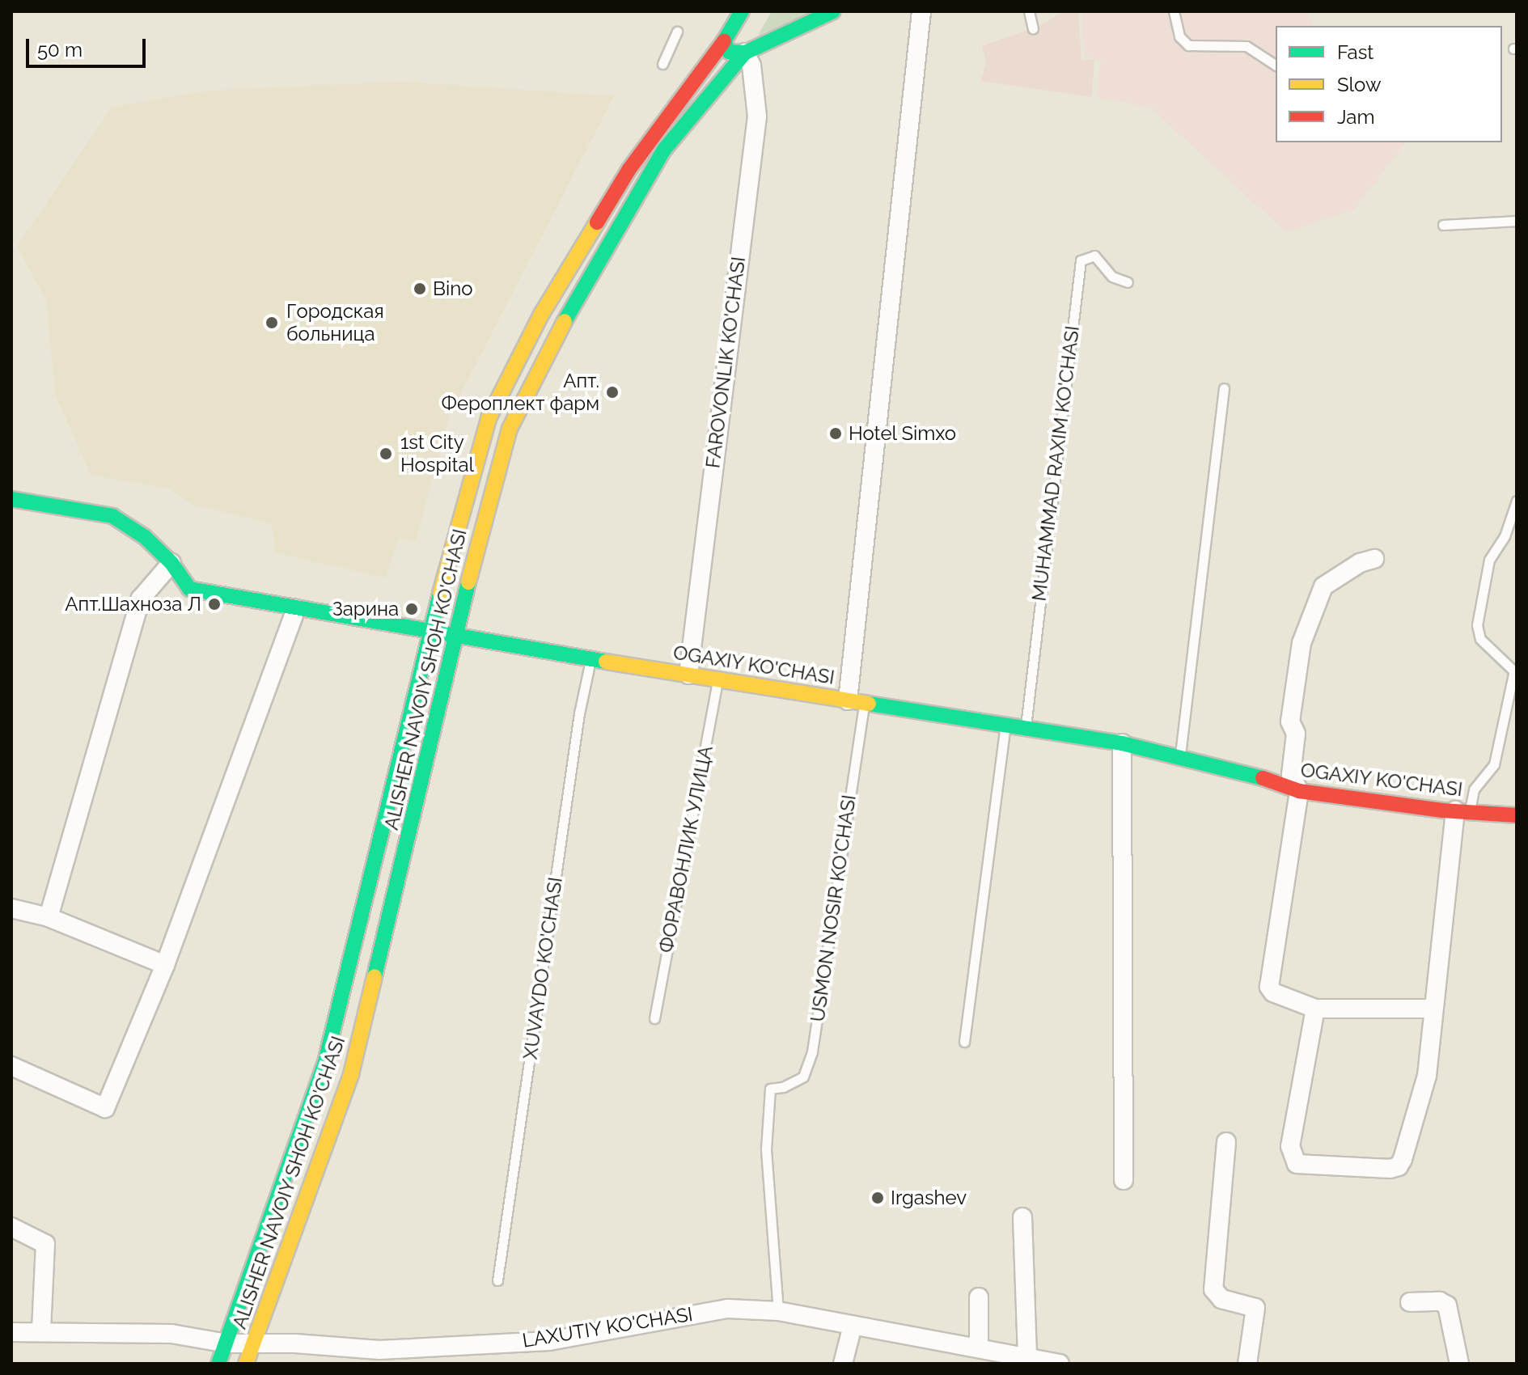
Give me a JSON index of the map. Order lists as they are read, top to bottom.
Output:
{
  "streets": {
    "main road": ["OGAXIY KO'CHASI", "ALISHER NAVOIY SHOH KO'CHASI"],
    "street": ["FAROVONLIK KO'CHASI", "LAXUTIY KO'CHASI"],
    "lane": [
      "MUHAMMAD RAXIM KO'CHASI",
      "ФОРАВОНЛИК УЛИЦА",
      "USMON NOSIR KO'CHASI",
      "XUVAYDO KO'CHASI"
    ]
  },
  "crossings": [
    ["FAROVONLIK KO'CHASI", "OGAXIY KO'CHASI"],
    ["FAROVONLIK KO'CHASI", "ALISHER NAVOIY SHOH KO'CHASI"],
    ["MUHAMMAD RAXIM KO'CHASI", "OGAXIY KO'CHASI"],
    ["OGAXIY KO'CHASI", "ALISHER NAVOIY SHOH KO'CHASI"],
    ["OGAXIY KO'CHASI", "ФОРАВОНЛИК УЛИЦА"],
    ["OGAXIY KO'CHASI", "USMON NOSIR KO'CHASI"],
    ["OGAXIY KO'CHASI", "XUVAYDO KO'CHASI"],
    ["ALISHER NAVOIY SHOH KO'CHASI", "LAXUTIY KO'CHASI"],
    ["USMON NOSIR KO'CHASI", "LAXUTIY KO'CHASI"]
  ],
  "places": [
    "Bino",
    "Городская больница",
    "Апт. Фероплект фарм",
    "Hotel Simxo",
    "1st City Hospital",
    "Апт.Шахноза Л",
    "Зарина",
    "Irgashev"
  ],
  "legend": ["Fast", "Slow", "Jam"],
  "scale_bar": "50 m"
}
